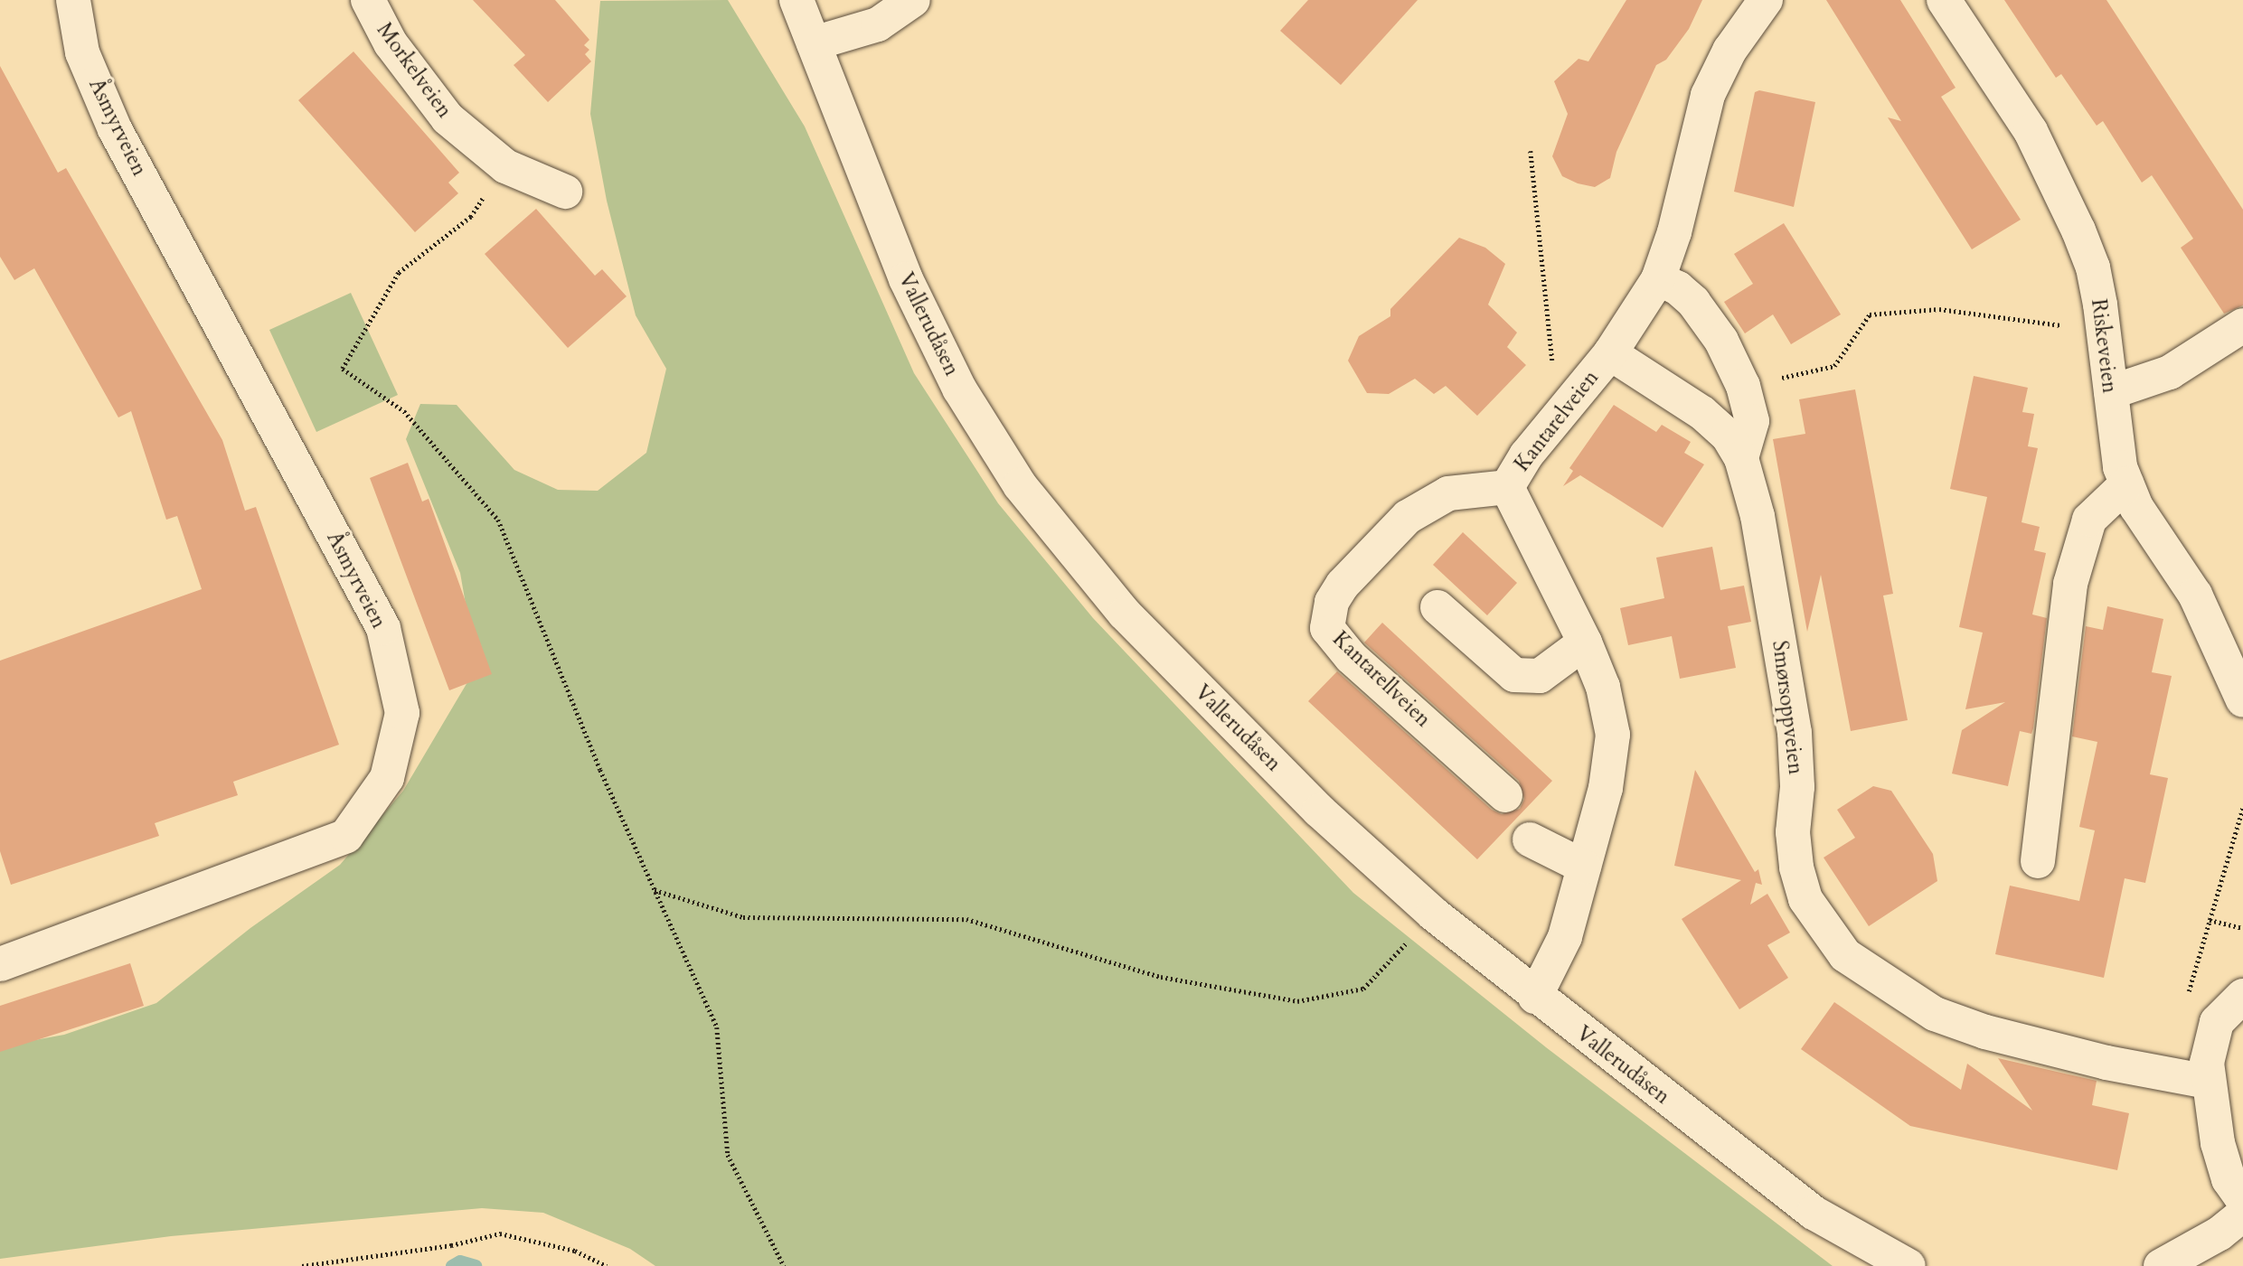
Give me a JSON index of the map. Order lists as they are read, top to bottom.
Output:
{
  "streets": {
    "street": [
      "Morkelveien",
      "Åsmyrveien",
      "Vallerudåsen",
      "Riskeveien",
      "Kantarelveien",
      "Kantarellveien",
      "Smørsoppveien"
    ]
  },
  "crossings": [
    ["Vallerudåsen", "Kantarelveien"],
    ["Kantarelveien", "Kantarellveien"],
    ["Kantarelveien", "Smørsoppveien"]
  ]
}
